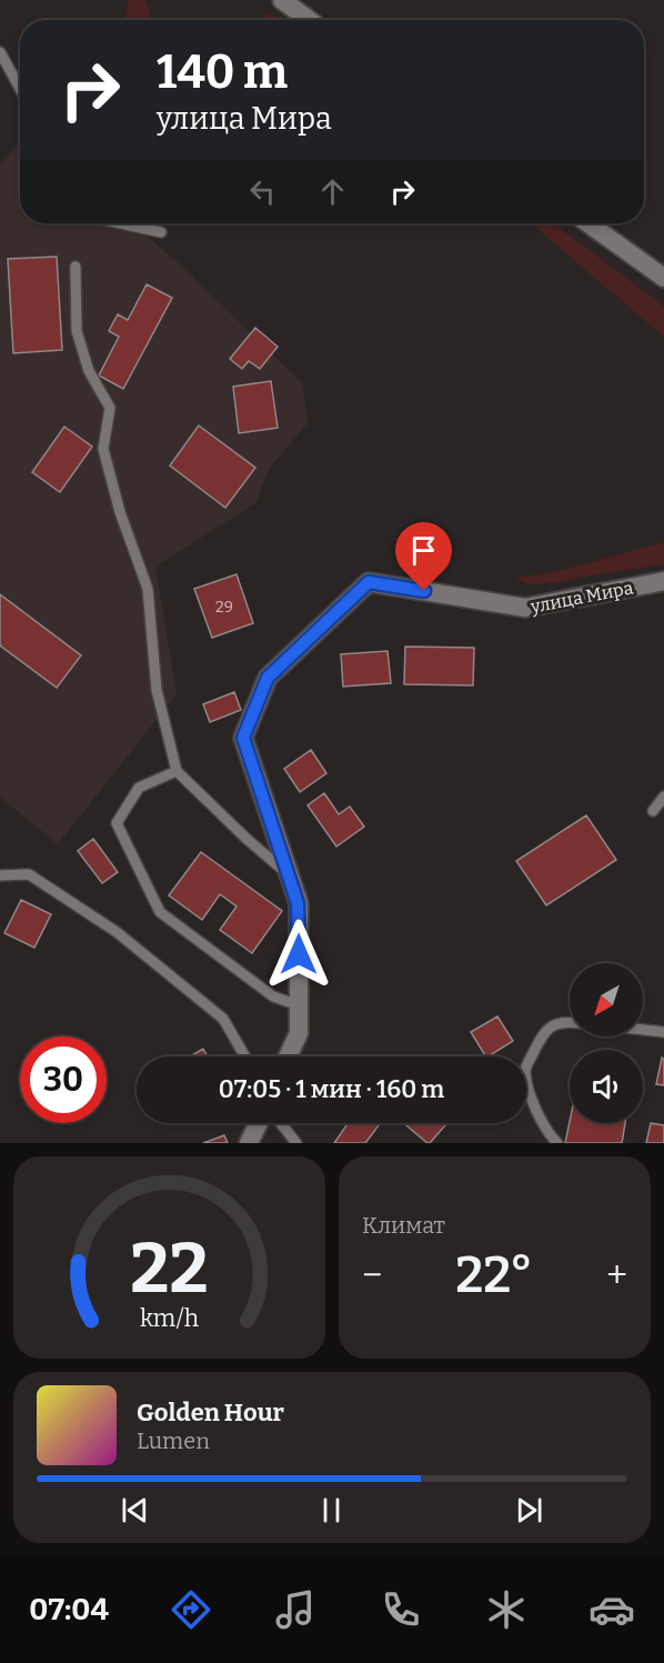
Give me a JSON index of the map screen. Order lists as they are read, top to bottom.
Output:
{
  "streets": {
    "street": ["улица Мира"]
  },
  "house_numbers": ["29"],
  "north": "bottom left",
  "page": {
    "turn": ["140 m", "улица Мира"],
    "limit": "30",
    "trip": "07:05 · 1 мин · 160 m",
    "tile": "Климат",
    "heat": ["−", "22°", "+"],
    "song": ["Golden Hour", "Lumen"],
    "tabs": "07:04",
    "gauge": ["22", "km/h"]
  }
}
